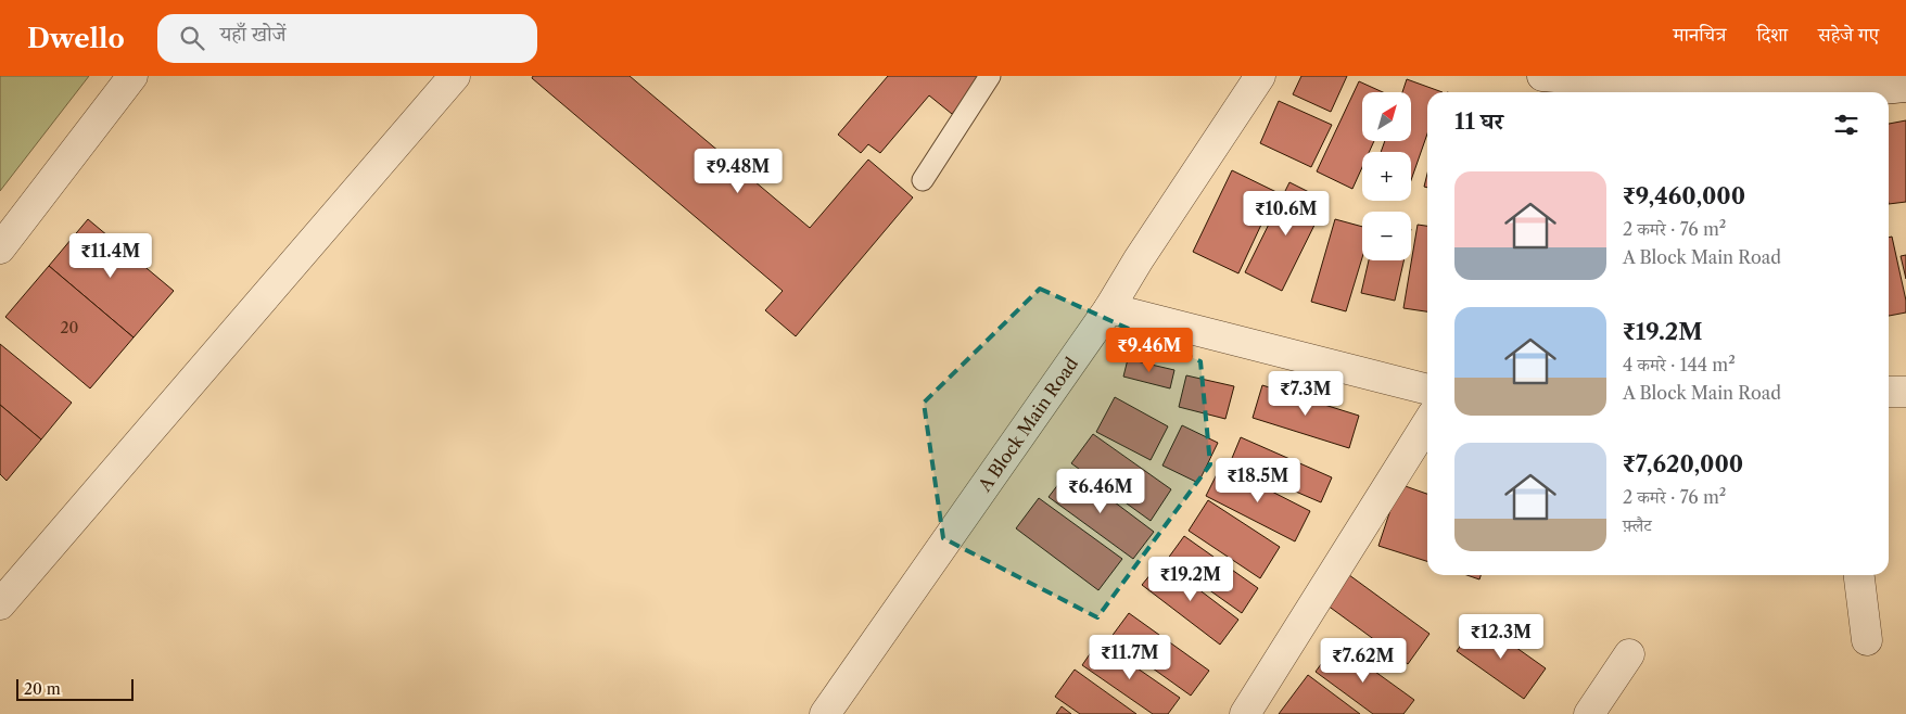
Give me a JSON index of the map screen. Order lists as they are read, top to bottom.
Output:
{
  "streets": {
    "street": ["A Block Main Road"]
  },
  "house_numbers": ["20"],
  "scale_bar": "20 m",
  "north": "top right",
  "page": {
    "header": "Dwello",
    "search": "यहाँ खोजें",
    "nav": ["मानचित्र", "दिशा", "सहेजे गए"],
    "map_buttons": ["+", "−"],
    "heading": "11 घर",
    "price": [
      "₹9.48M",
      "₹10.6M",
      "₹11.4M",
      "₹9.46M",
      "₹7.3M",
      "₹18.5M",
      "₹6.46M",
      "₹19.2M",
      "₹12.3M",
      "₹11.7M",
      "₹7.62M"
    ],
    "list": [
      {
        "name": "₹9,460,000",
        "note": "2 कमरे · 76 m² · A Block Main Road"
      },
      {
        "name": "₹19.2M",
        "note": "4 कमरे · 144 m² · A Block Main Road"
      },
      {
        "name": "₹7,620,000",
        "note": "2 कमरे · 76 m² · फ़्लैट"
      }
    ],
    "scale": "20 m"
  }
}
